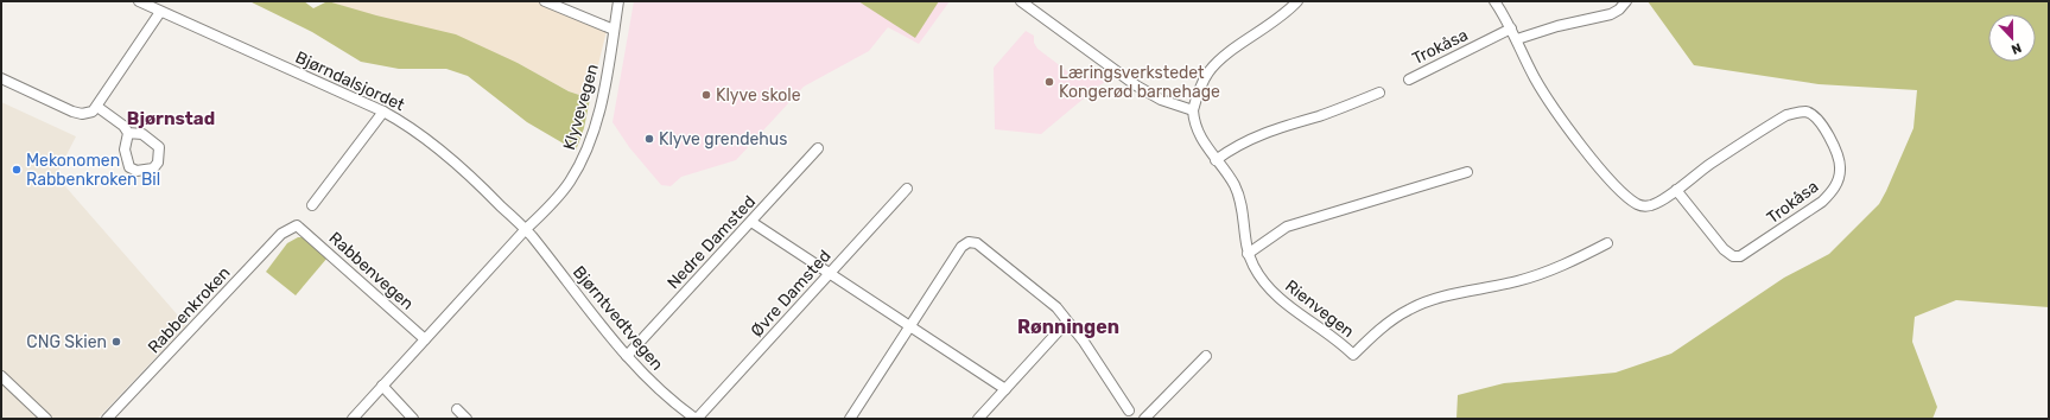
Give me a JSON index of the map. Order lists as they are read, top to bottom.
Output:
{
  "streets": {
    "street": [
      "Trokåsa",
      "Bjørndalsjordet",
      "Klyvevegen",
      "Nedre Damsted",
      "Rabbenvegen",
      "Øvre Damsted",
      "Rienvegen",
      "Rabbenkroken",
      "Bjørntvedtvegen"
    ]
  },
  "crossings": [
    ["Bjørndalsjordet", "Klyvevegen"],
    ["Bjørndalsjordet", "Bjørntvedtvegen"],
    ["Klyvevegen", "Bjørntvedtvegen"],
    ["Nedre Damsted", "Bjørntvedtvegen"],
    ["Rabbenvegen", "Rabbenkroken"],
    ["Øvre Damsted", "Bjørntvedtvegen"]
  ],
  "districts": ["Bjørnstad", "Rønningen"],
  "places": [
    "Læringsverkstedet Kongerød barnehage",
    "Klyve skole",
    "Klyve grendehus",
    "Mekonomen Rabbenkroken Bil",
    "CNG Skien"
  ],
  "north": "bottom"
}
